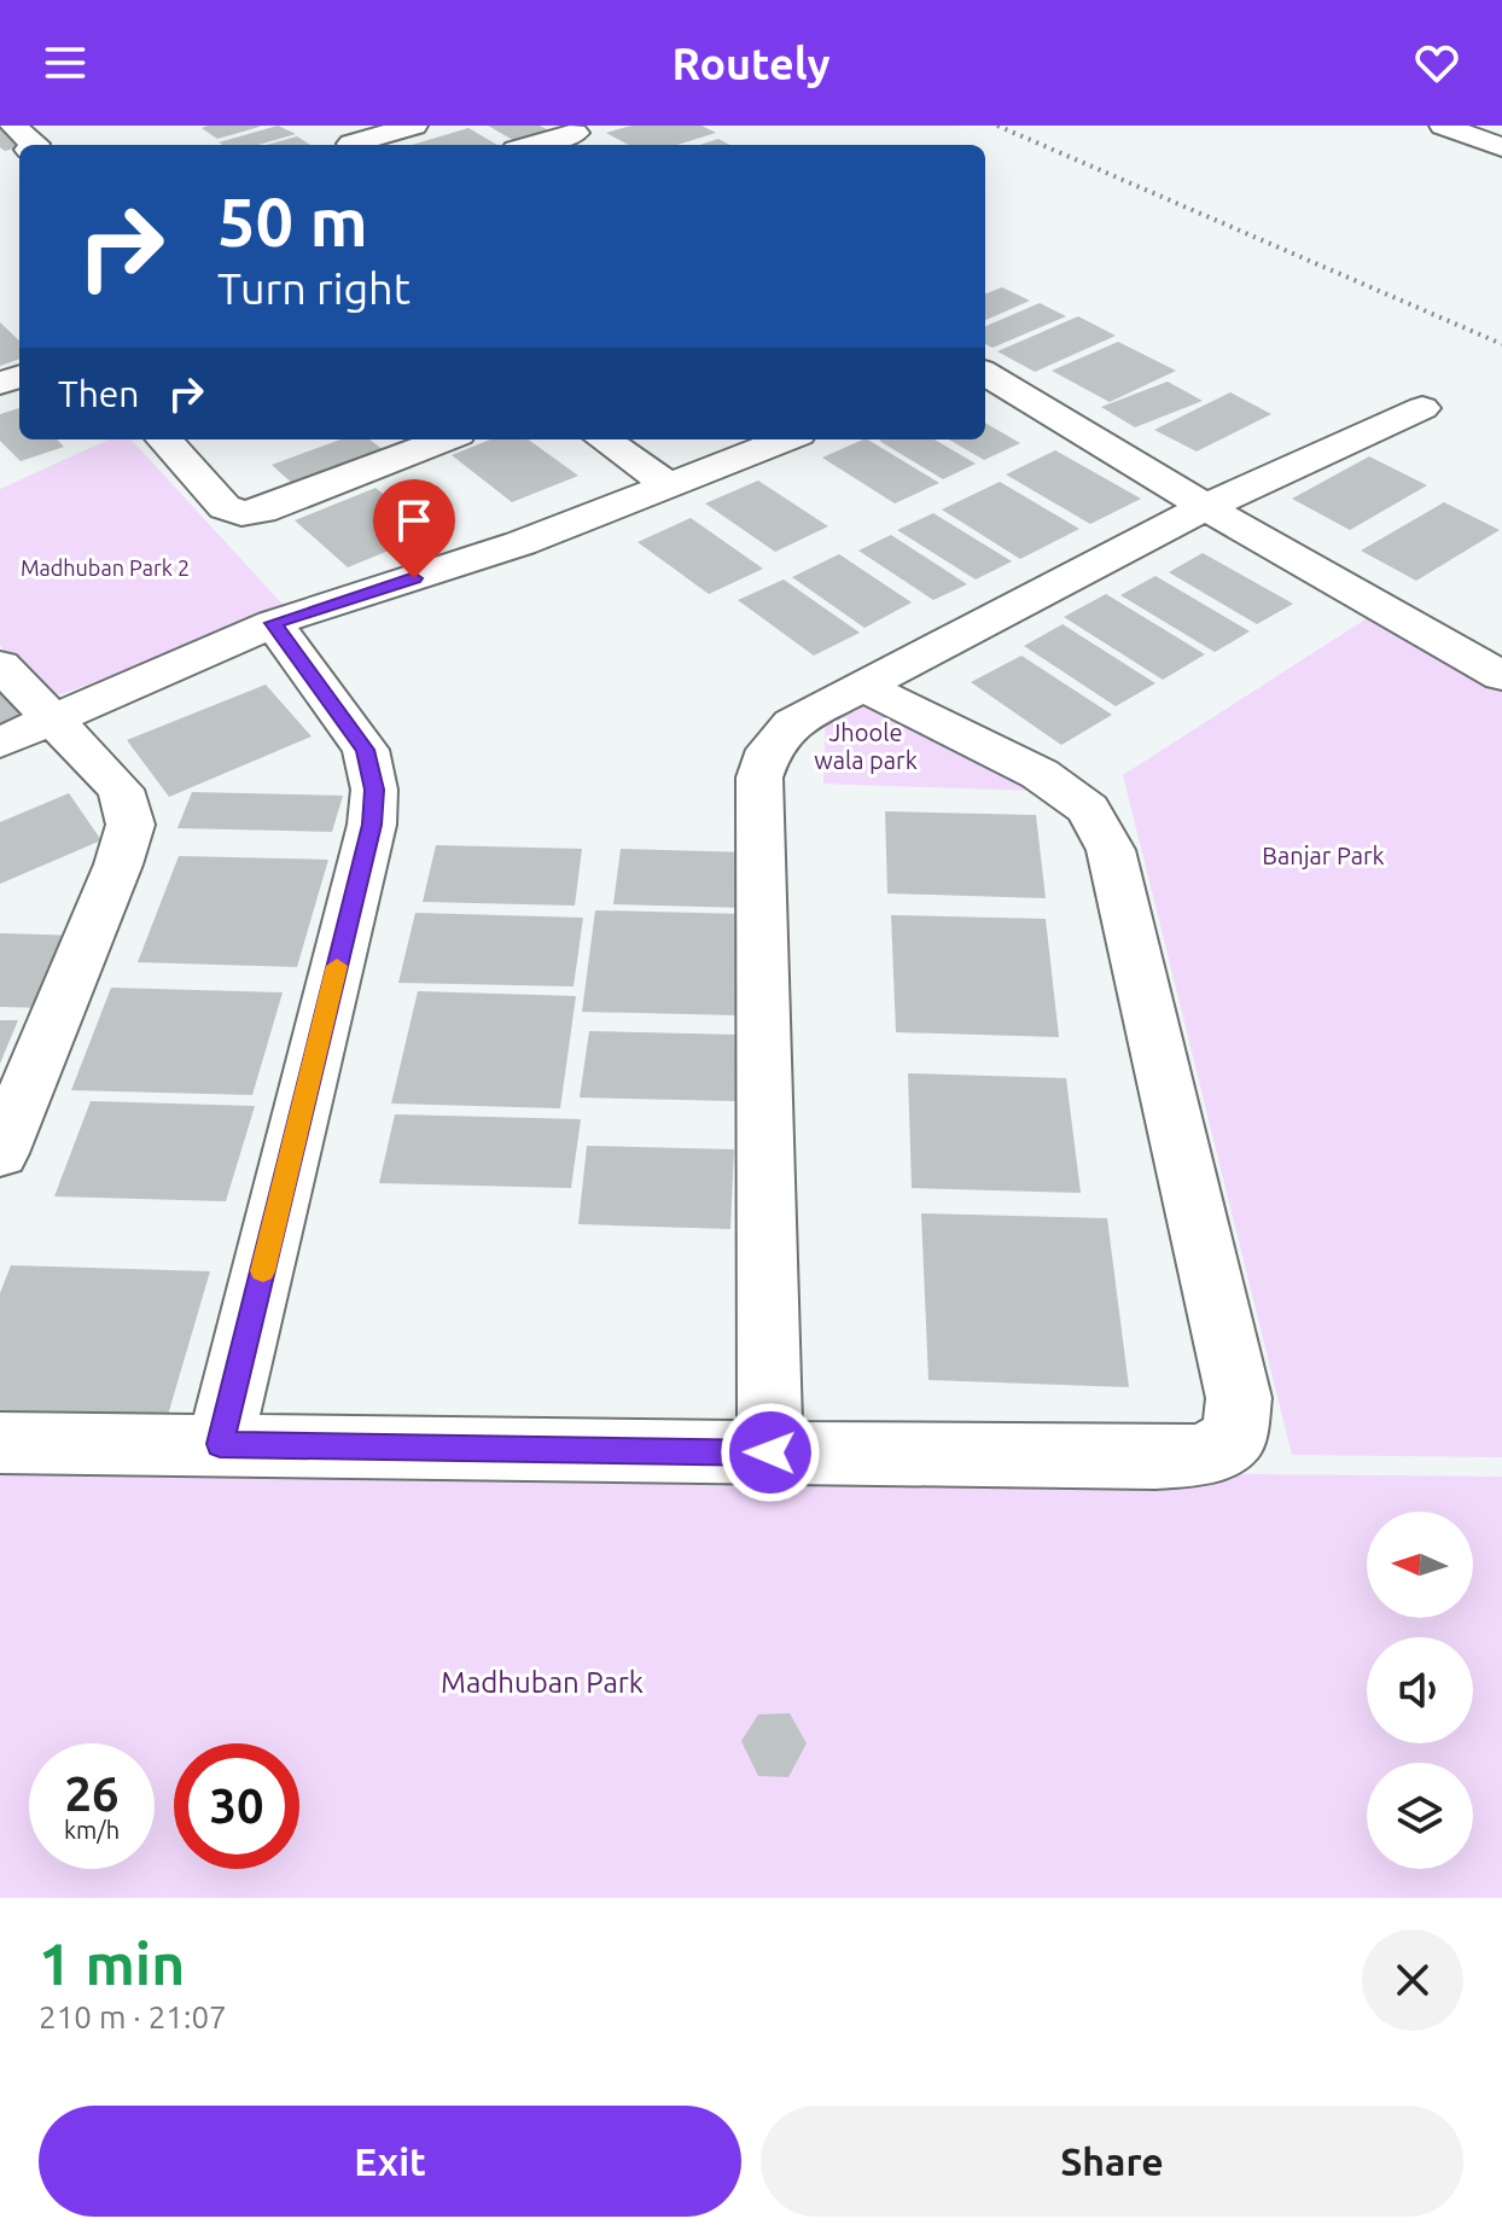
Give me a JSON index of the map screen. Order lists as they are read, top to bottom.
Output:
{
  "parks": [
    "Madhuban Park 2",
    "Jhoole wala park",
    "Banjar Park",
    "Madhuban Park"
  ],
  "north": "left",
  "page": {
    "header": "Routely",
    "turn": ["50 m", "Turn right"],
    "then": "Then",
    "speed": "26 km/h",
    "limit": "30",
    "heading": ["1 min", "210 m · 21:07"],
    "buttons": ["Exit", "Share"]
  }
}
